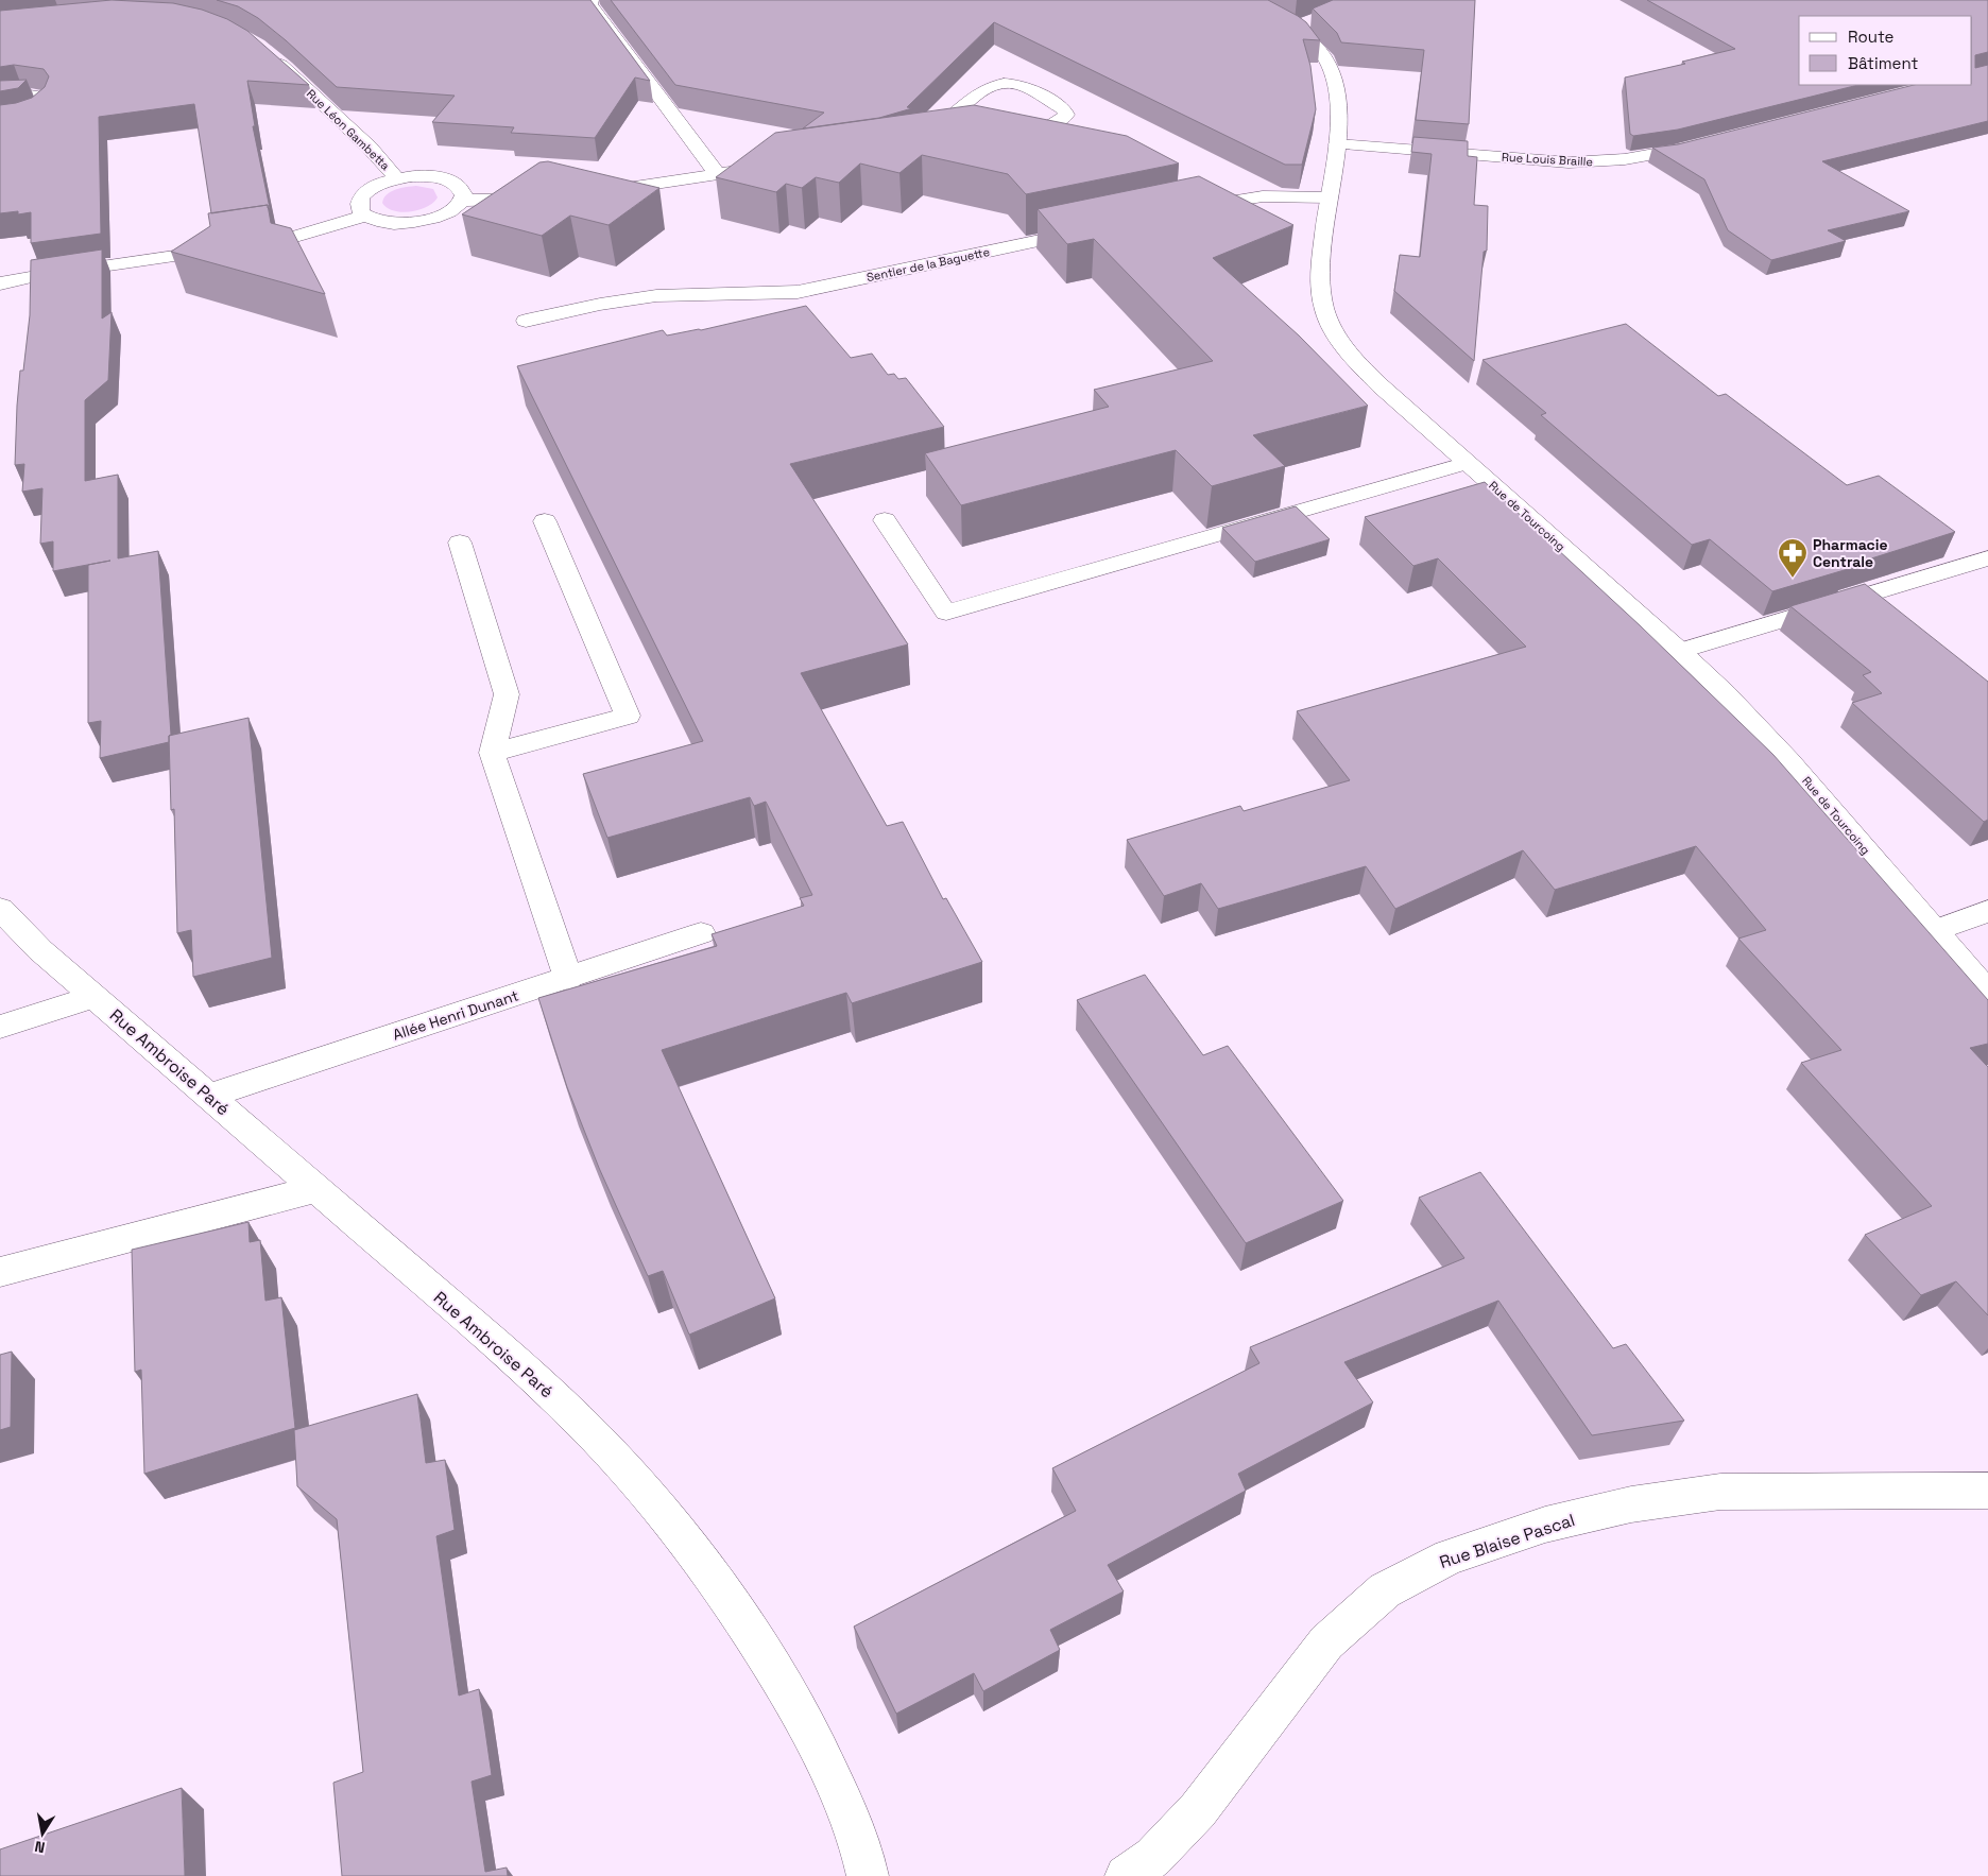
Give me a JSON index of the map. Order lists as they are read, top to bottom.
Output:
{
  "streets": {
    "street": [
      "Rue Léon Gambetta",
      "Rue Louis Braille",
      "Sentier de la Baguette",
      "Rue de Tourcoing",
      "Allée Henri Dunant",
      "Rue Ambroise Paré",
      "Rue Blaise Pascal"
    ]
  },
  "crossings": [
    ["Rue Louis Braille", "Rue de Tourcoing"],
    ["Allée Henri Dunant", "Rue Ambroise Paré"]
  ],
  "places": {
    "pharmacy": ["Pharmacie Centrale"]
  },
  "legend": ["Route", "Bâtiment"],
  "north": "bottom"
}
